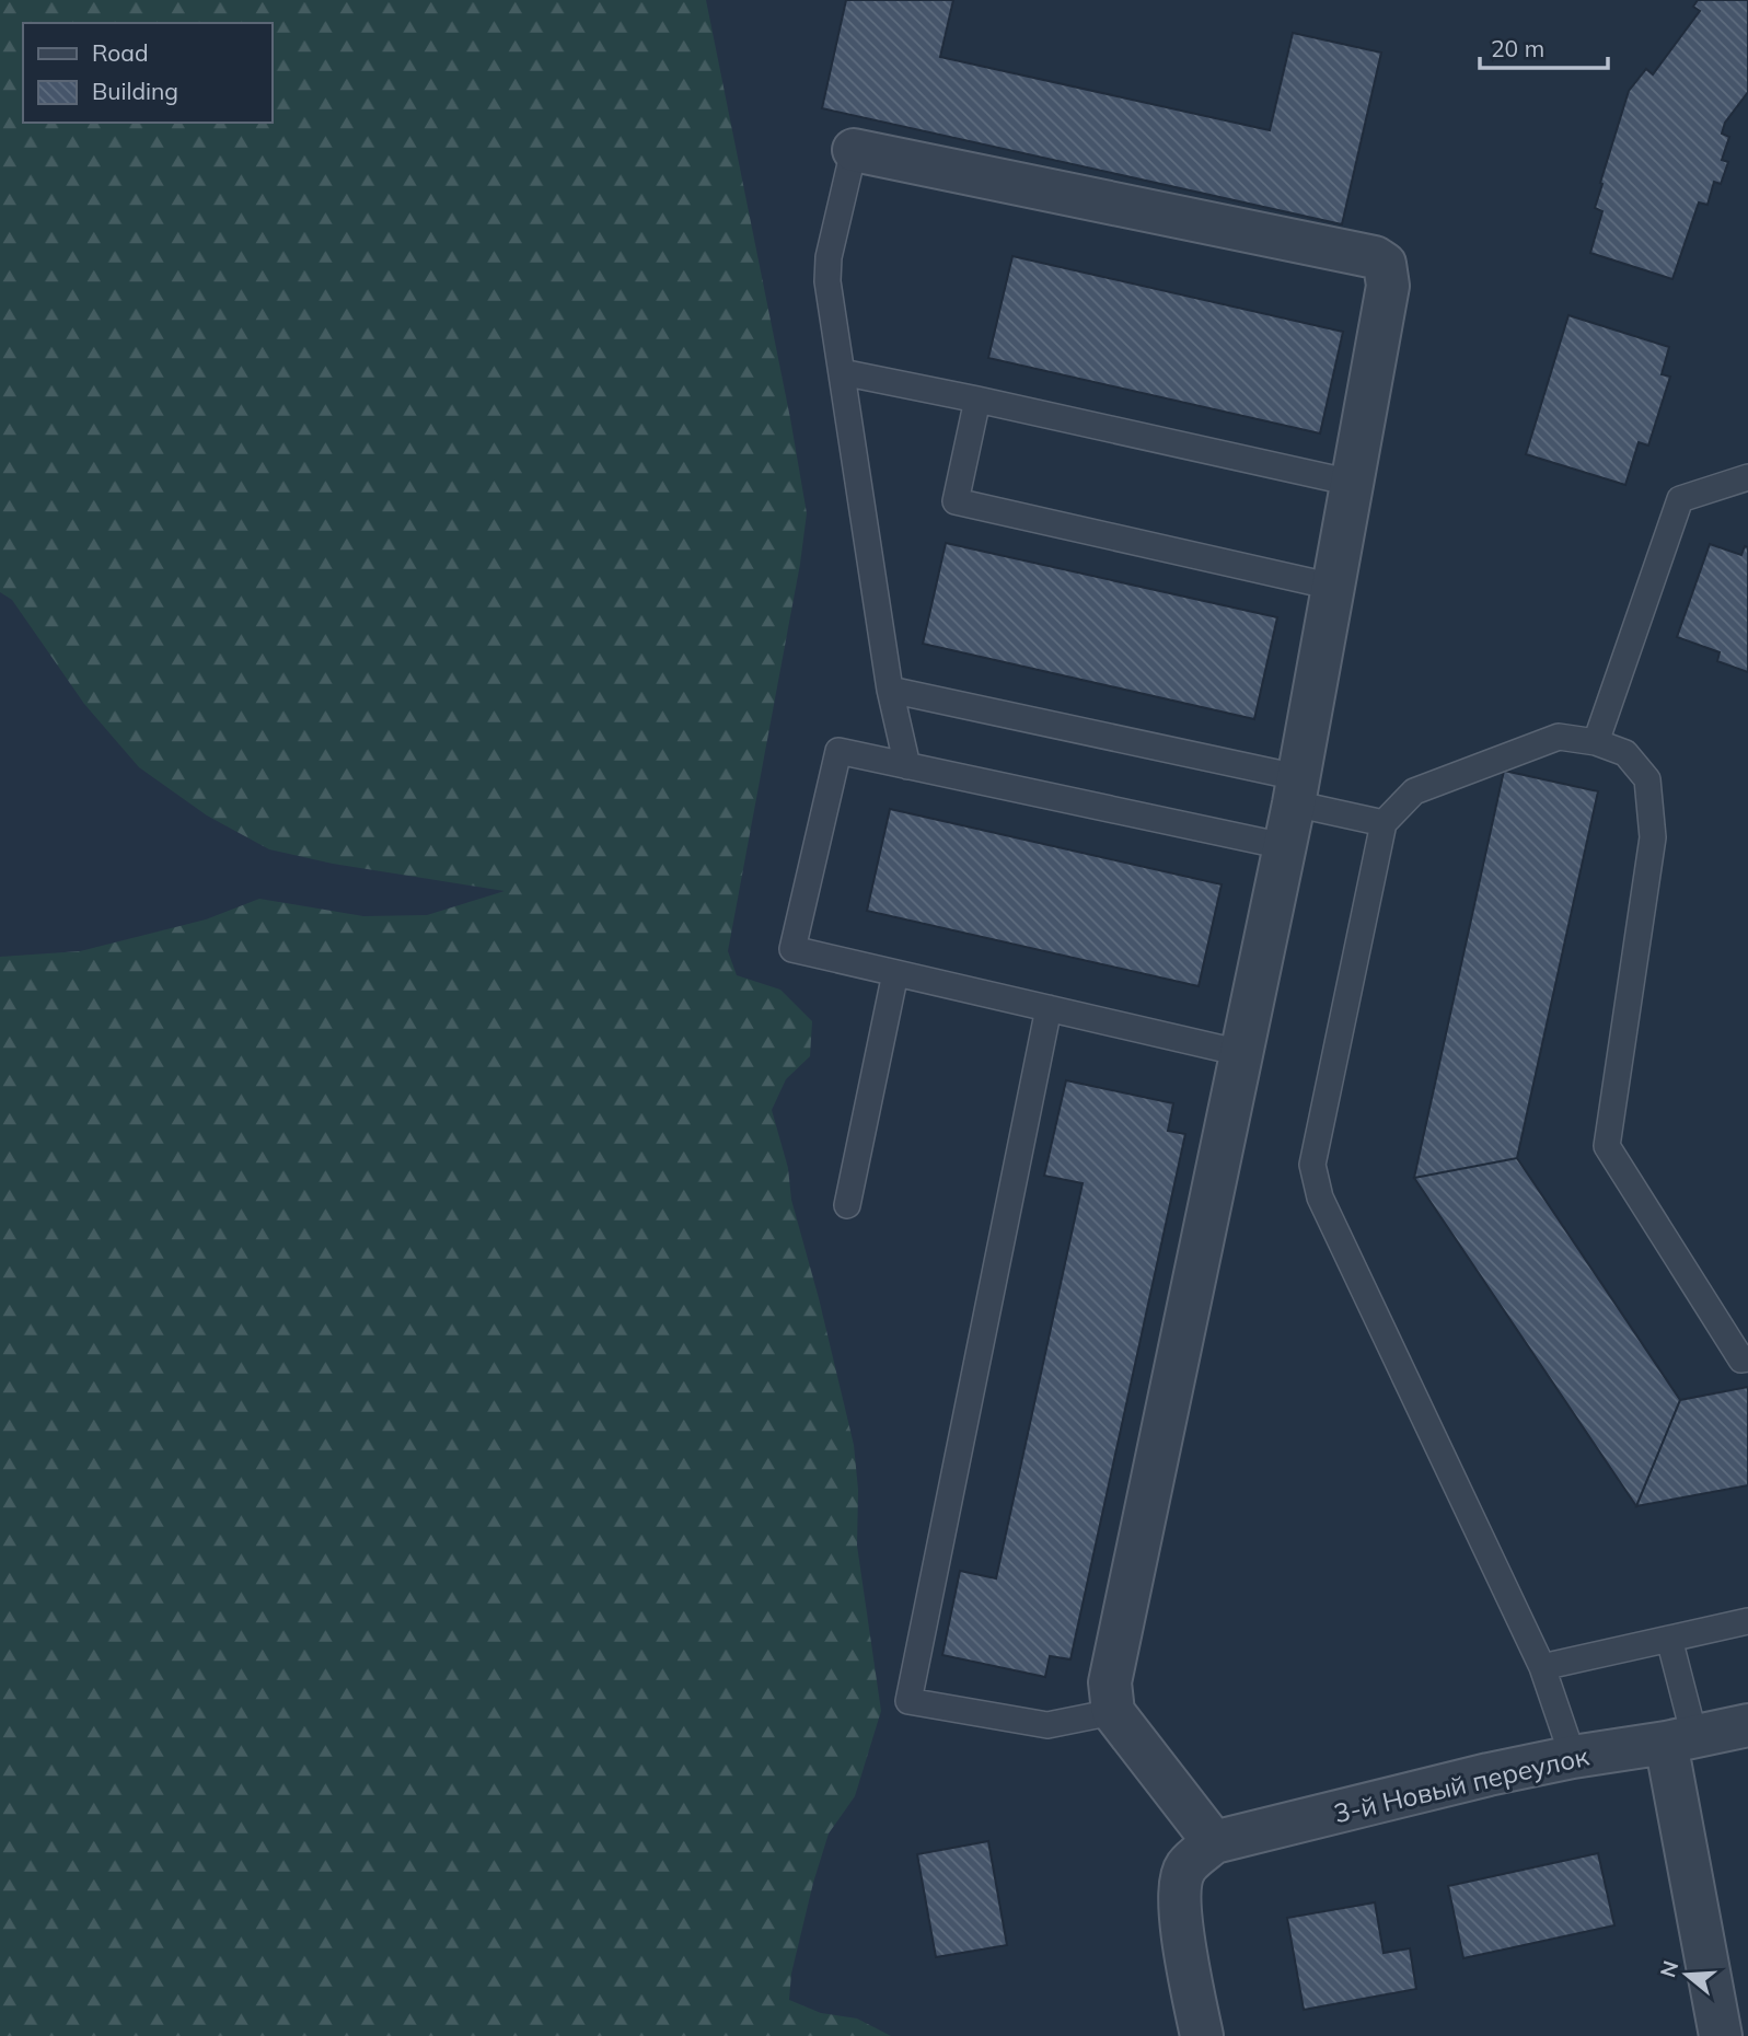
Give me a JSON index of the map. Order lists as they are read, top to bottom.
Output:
{
  "streets": {
    "street": ["3-й Новый переулок"]
  },
  "legend": ["Road", "Building"],
  "scale_bar": "20 m",
  "north": "left"
}
